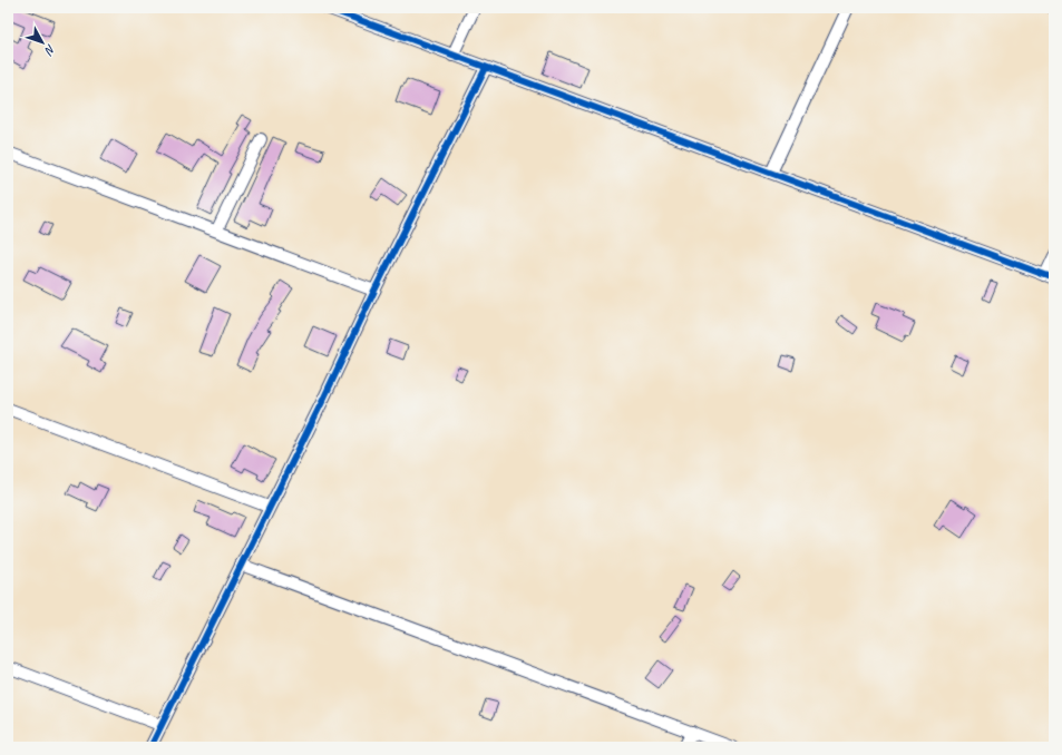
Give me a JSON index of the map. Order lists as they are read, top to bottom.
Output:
{
  "north": "bottom right"
}
